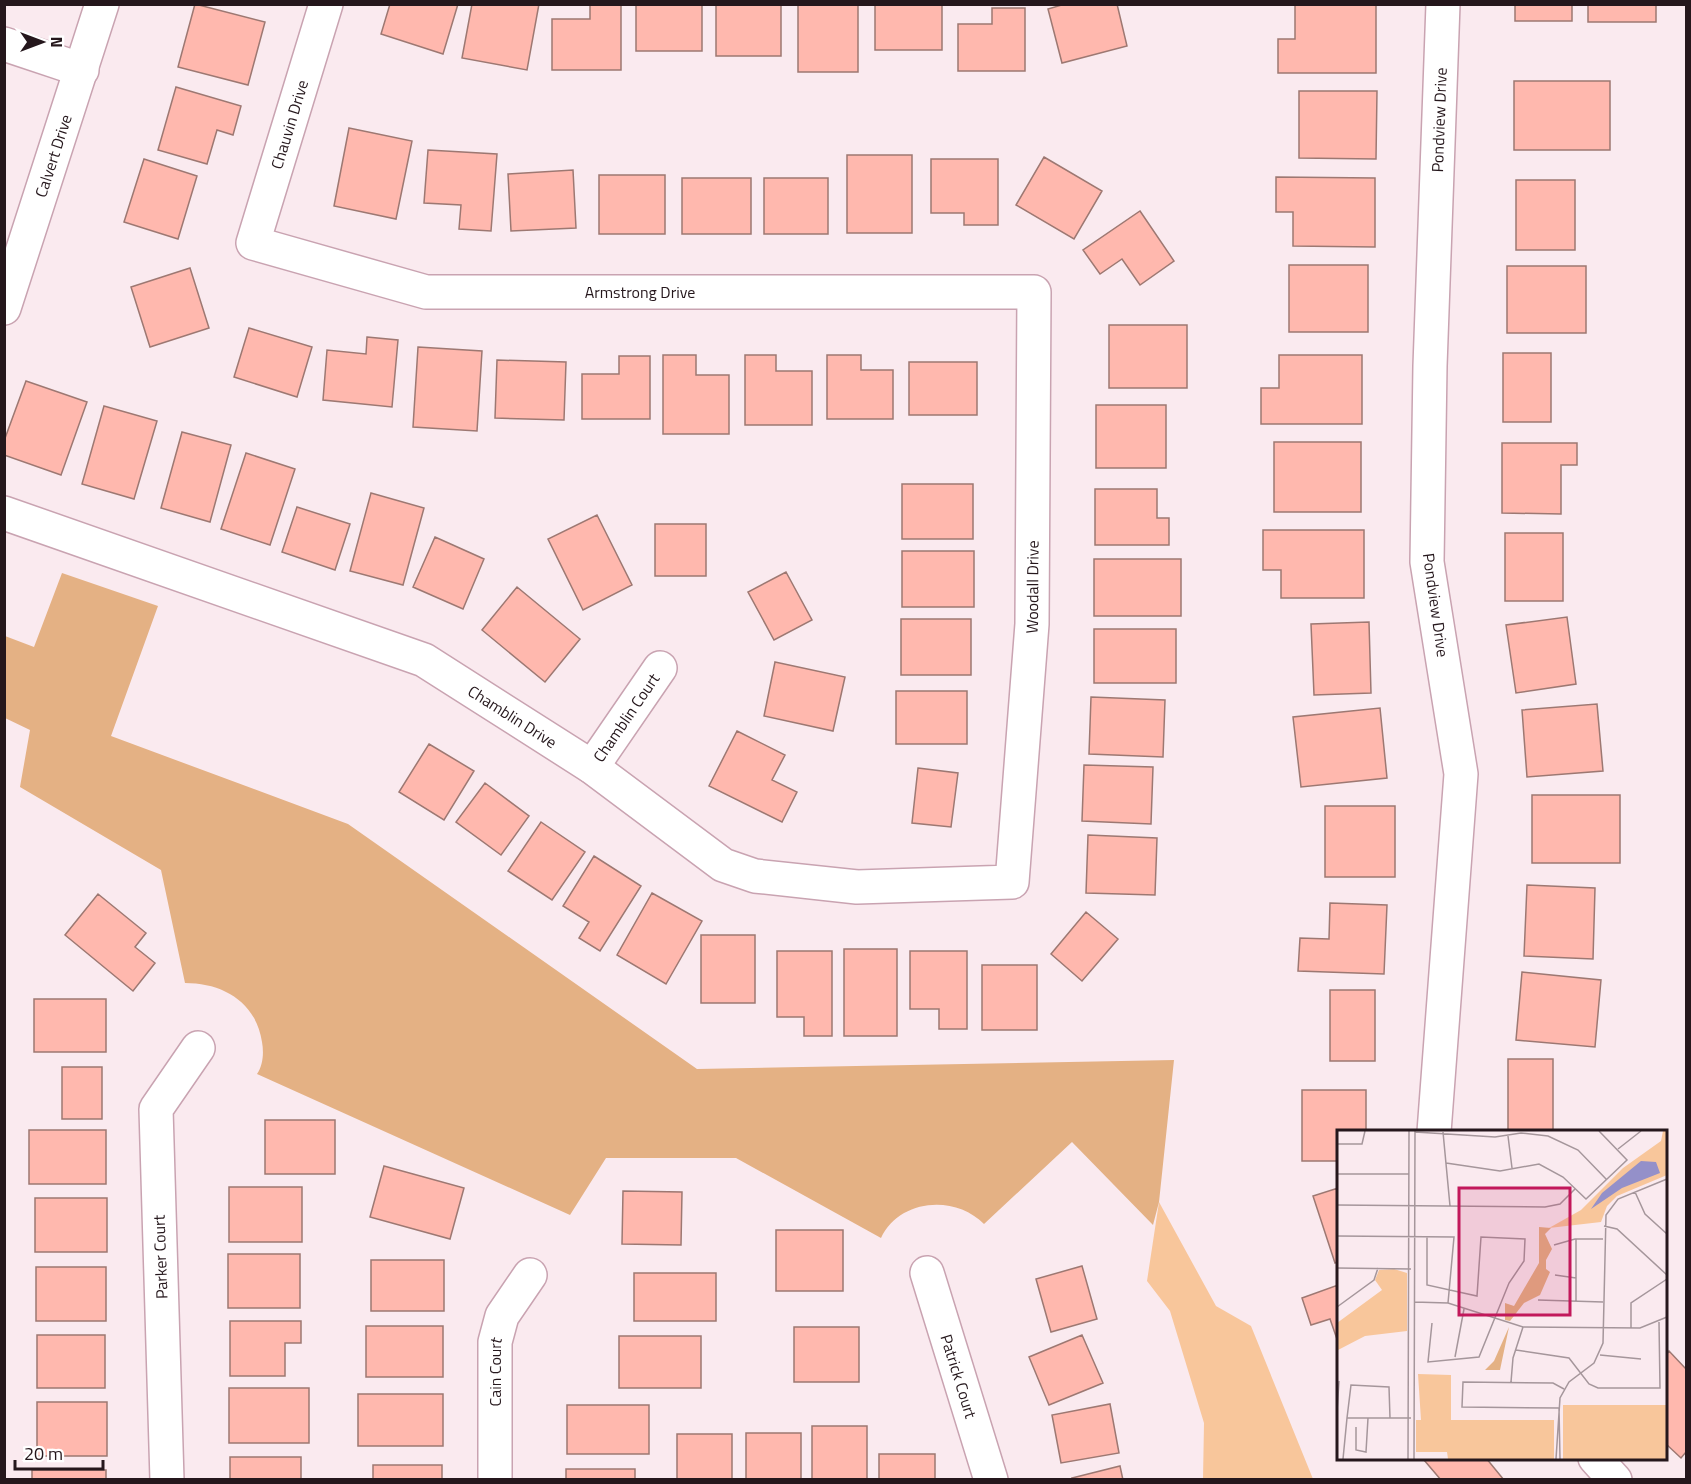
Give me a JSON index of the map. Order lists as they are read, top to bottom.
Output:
{
  "streets": {
    "street": [
      "Pondview Drive",
      "Chauvin Drive",
      "Calvert Drive",
      "Armstrong Drive",
      "Woodall Drive",
      "Chamblin Drive",
      "Chamblin Court",
      "Parker Court",
      "Cain Court",
      "Patrick Court"
    ]
  },
  "crossings": [
    ["Chauvin Drive", "Armstrong Drive"],
    ["Armstrong Drive", "Woodall Drive"],
    ["Woodall Drive", "Chamblin Drive"],
    ["Chamblin Drive", "Chamblin Court"]
  ],
  "scale_bar": "20 m",
  "north": "right"
}
